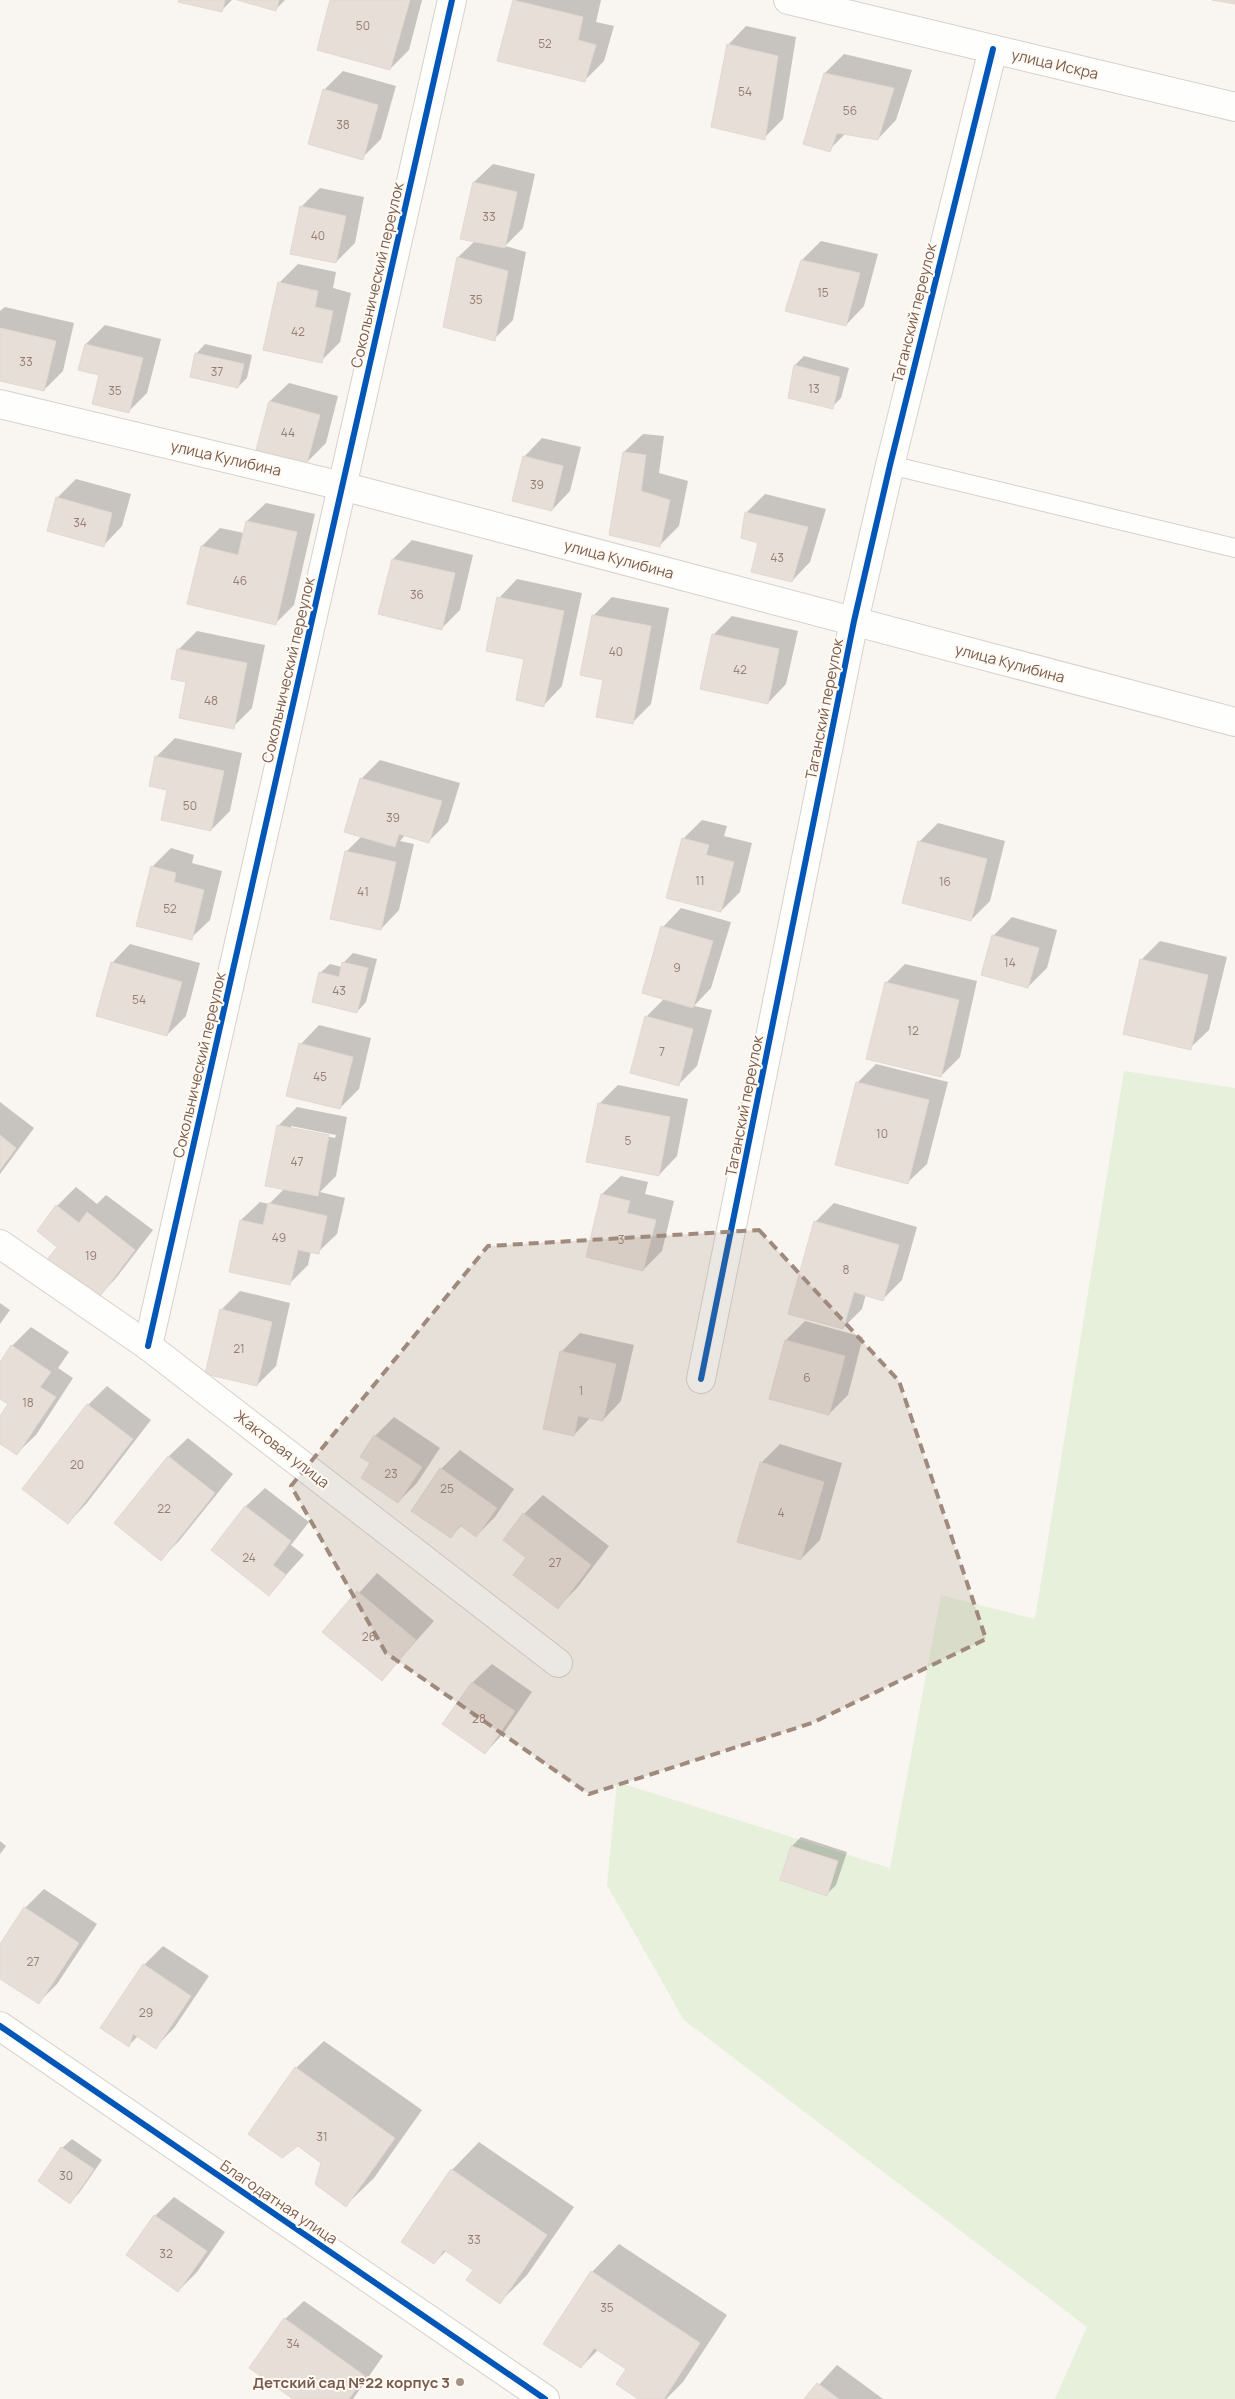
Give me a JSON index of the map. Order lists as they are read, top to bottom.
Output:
{
  "streets": {
    "street": [
      "улица Искра",
      "Сокольнический переулок",
      "Таганский переулок",
      "улица Кулибина",
      "Жактовая улица",
      "Благодатная улица"
    ]
  },
  "crossings": [
    ["улица Искра", "Таганский переулок"],
    ["Сокольнический переулок", "улица Кулибина"],
    ["Сокольнический переулок", "Жактовая улица"],
    ["Таганский переулок", "улица Кулибина"]
  ],
  "places": ["Детский сад №22 корпус 3"],
  "house_numbers": [
    "50",
    "52",
    "54",
    "56",
    "38",
    "33",
    "40",
    "15",
    "35",
    "42",
    "33",
    "37",
    "13",
    "35",
    "44",
    "39",
    "34",
    "43",
    "46",
    "36",
    "40",
    "42",
    "48",
    "50",
    "39",
    "11",
    "16",
    "41",
    "52",
    "14",
    "9",
    "43",
    "54",
    "12",
    "7",
    "45",
    "10",
    "5",
    "47",
    "49",
    "3",
    "19",
    "8",
    "21",
    "6",
    "1",
    "18",
    "20",
    "23",
    "25",
    "22",
    "4",
    "24",
    "27",
    "26",
    "28",
    "27",
    "29",
    "31",
    "30",
    "33",
    "32",
    "35",
    "34"
  ]
}
